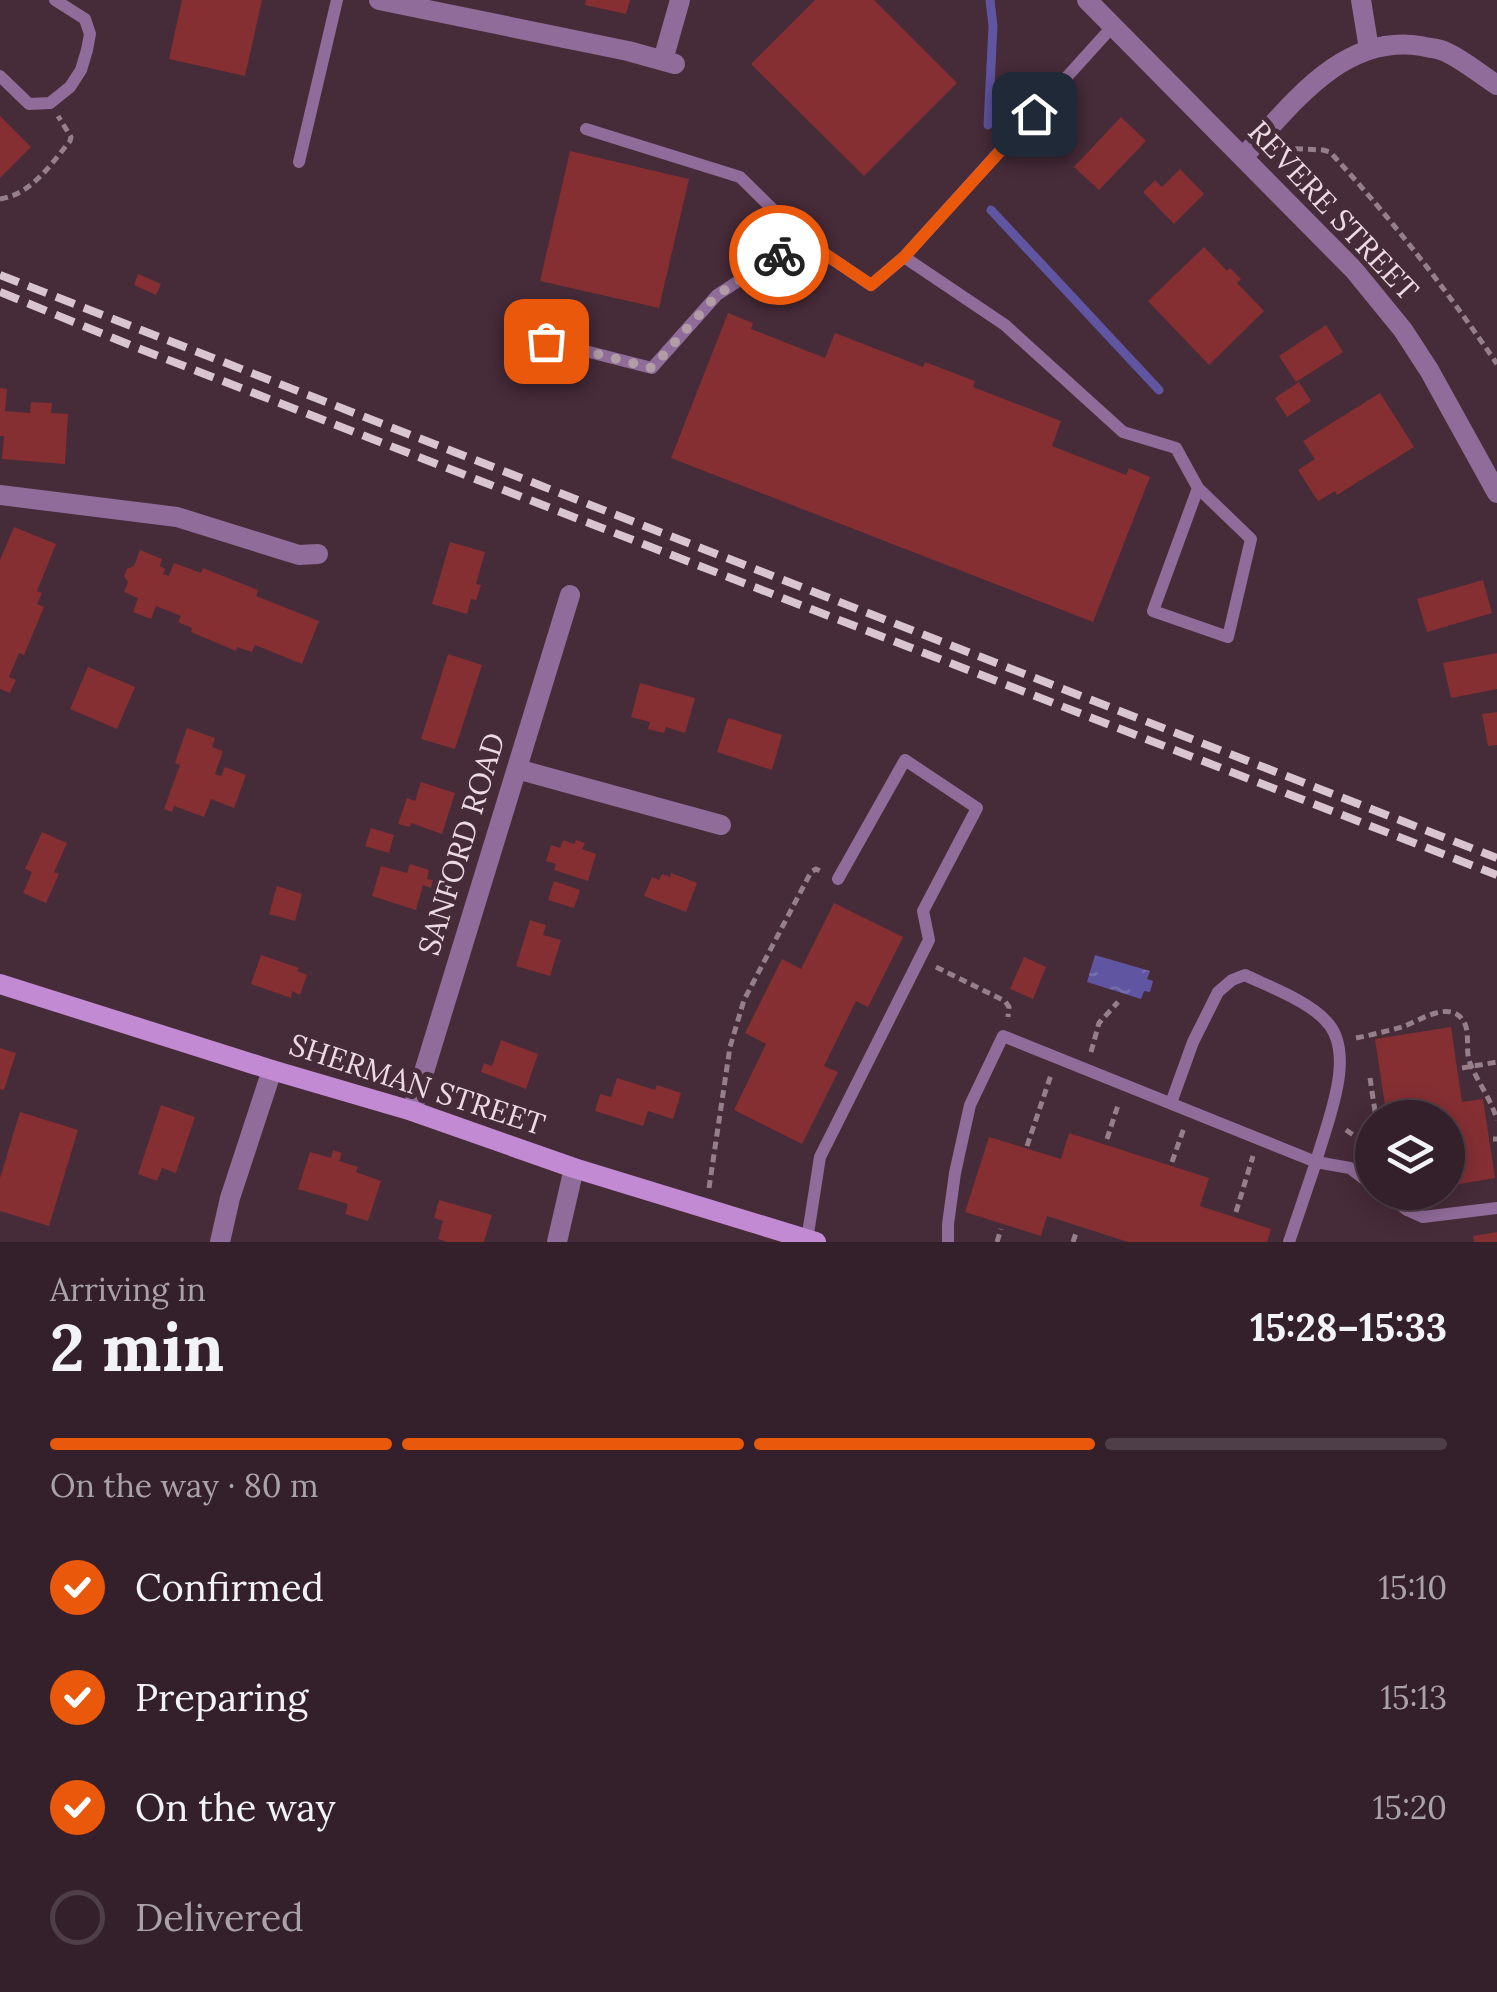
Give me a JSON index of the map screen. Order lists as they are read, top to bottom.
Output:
{
  "streets": {
    "main road": ["SHERMAN STREET"],
    "street": ["REVERE STREET", "SANFORD ROAD"]
  },
  "crossings": [
    ["SANFORD ROAD", "SHERMAN STREET"]
  ],
  "page": {
    "heading": ["2 min", "Arriving in", "15:28–15:33"],
    "bar": "On the way · 80 m",
    "list": [
      ["Confirmed", "15:10"],
      ["Preparing", "15:13"],
      ["On the way", "15:20"],
      "Delivered"
    ]
  }
}
